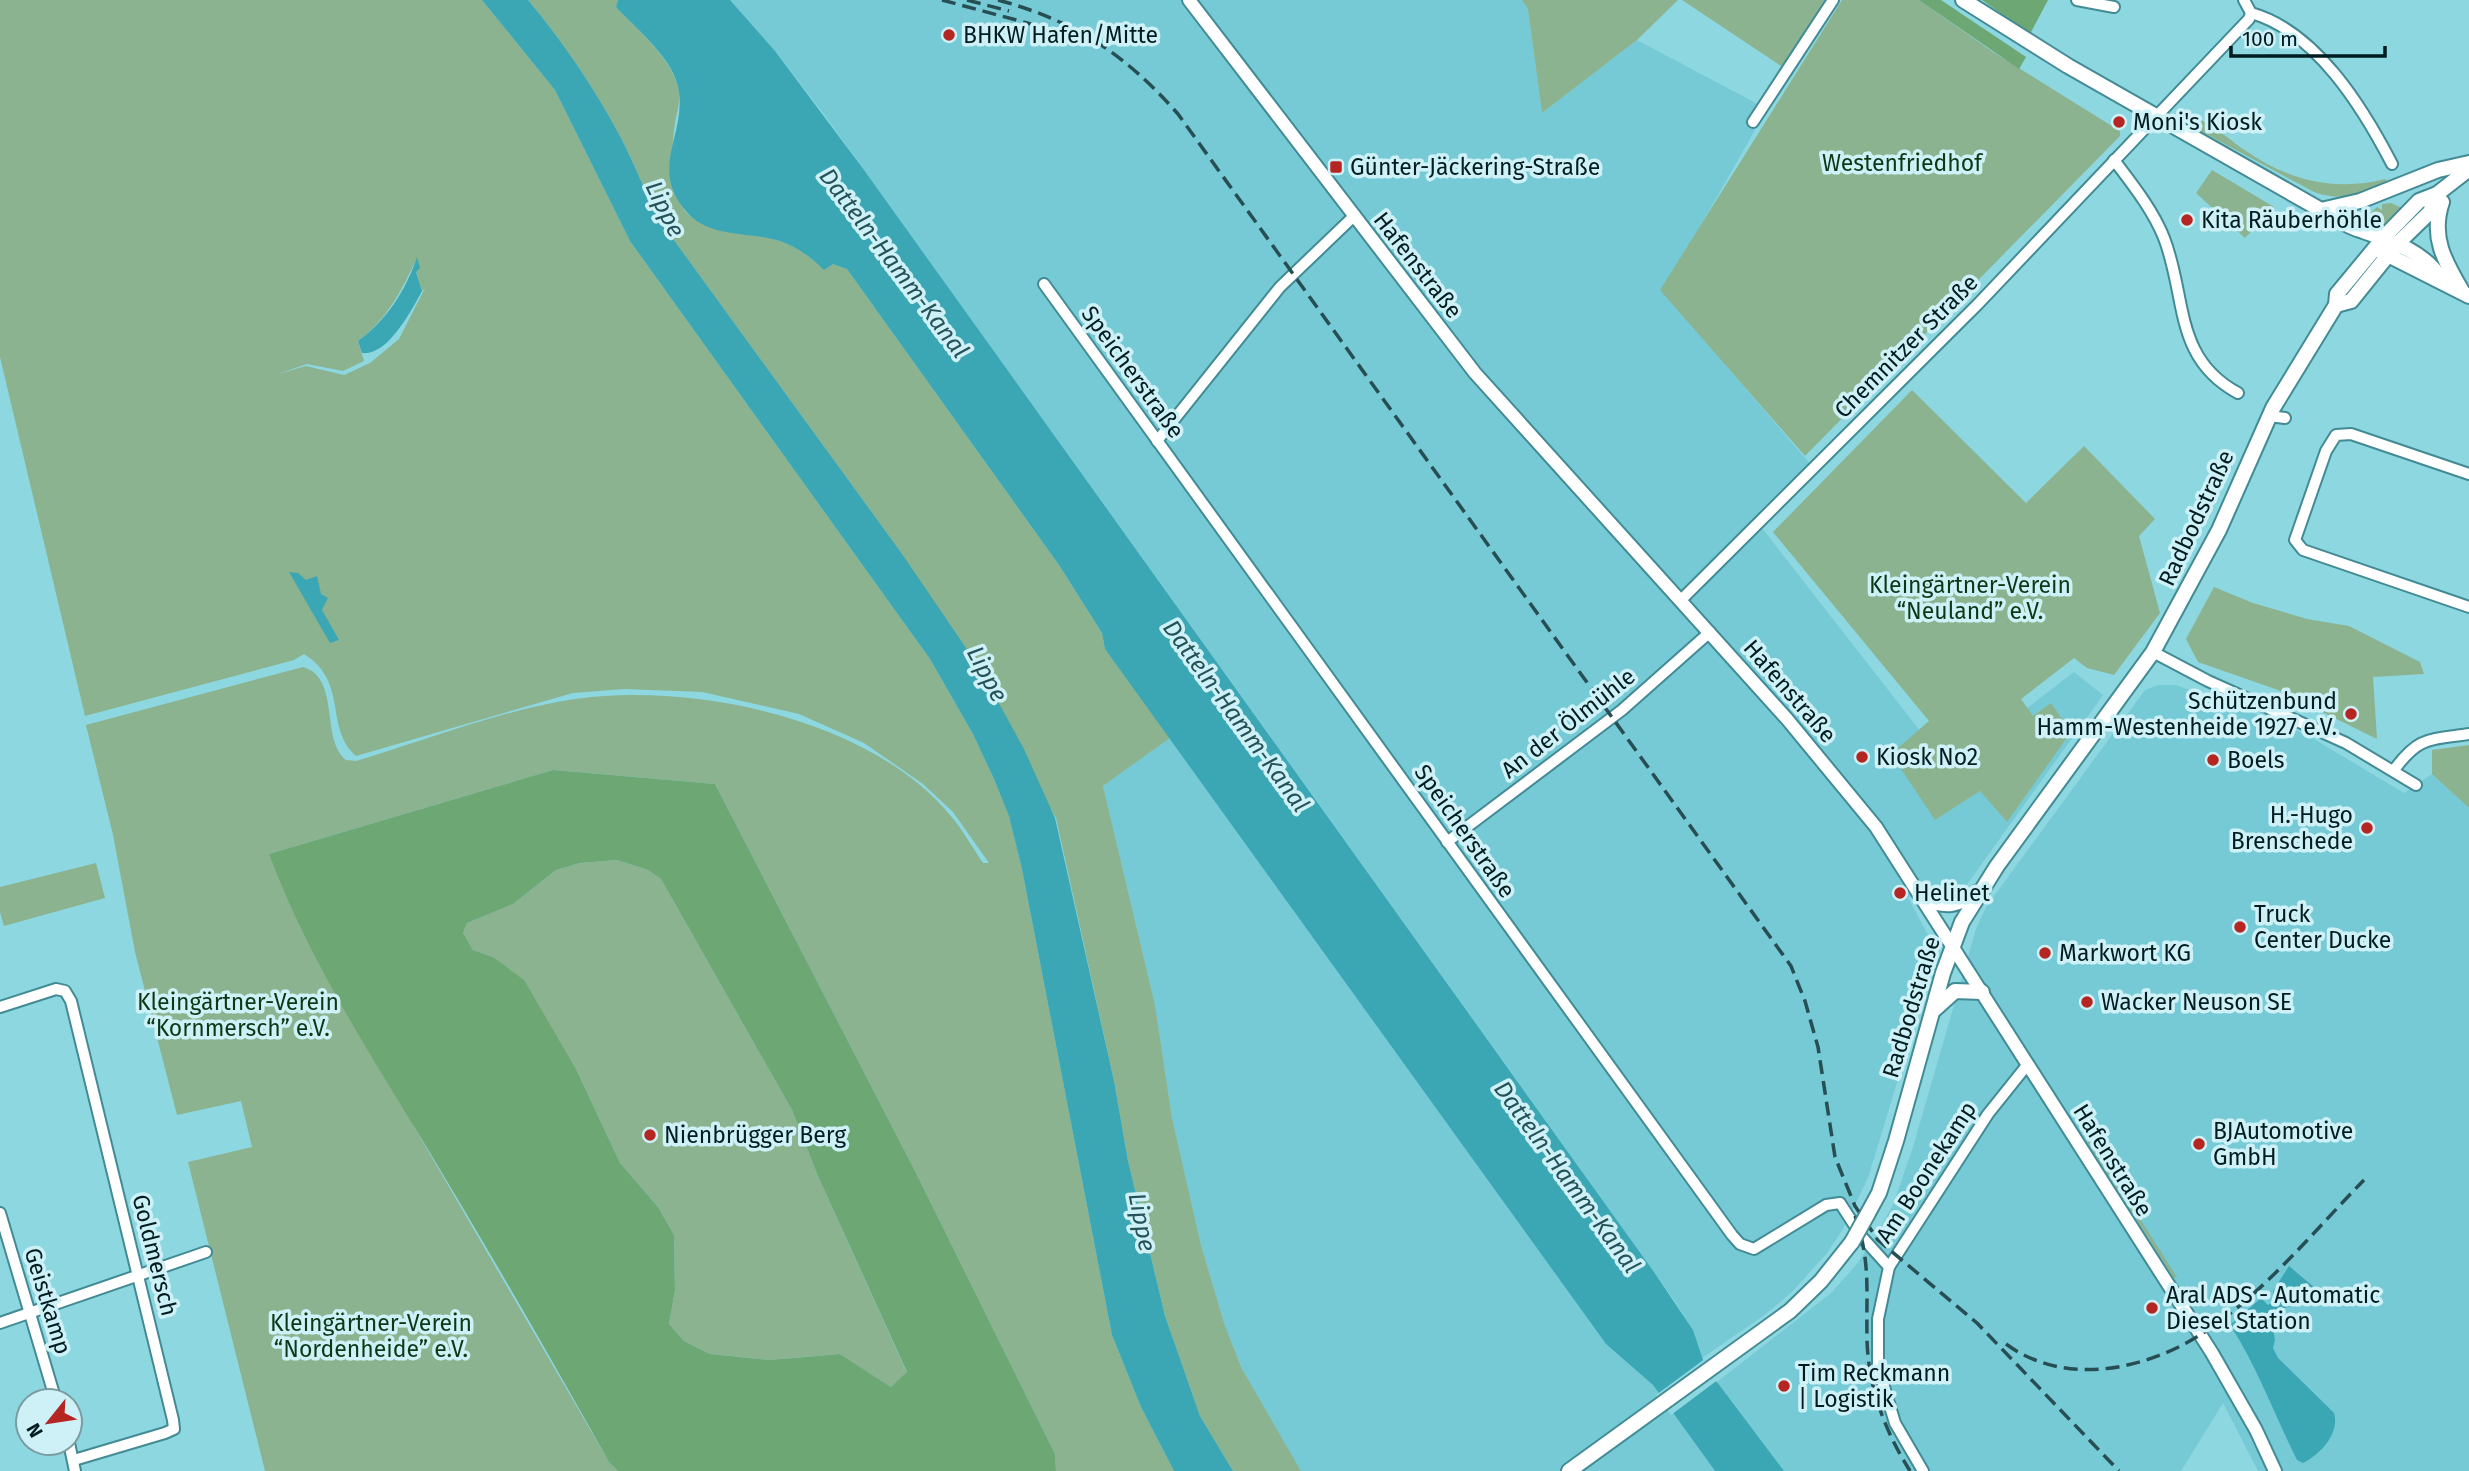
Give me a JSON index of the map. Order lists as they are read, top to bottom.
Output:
{
  "streets": {
    "main road": ["Radbodstraße"],
    "street": [
      "Hafenstraße",
      "Chemnitzer Straße",
      "Speicherstraße",
      "An der Ölmühle",
      "Am Boonekamp",
      "Goldmersch",
      "Geistkamp"
    ]
  },
  "crossings": [
    ["Hafenstraße", "Chemnitzer Straße"],
    ["Hafenstraße", "Radbodstraße"],
    ["Hafenstraße", "An der Ölmühle"],
    ["Hafenstraße", "Am Boonekamp"],
    ["Speicherstraße", "An der Ölmühle"],
    ["Speicherstraße", "Am Boonekamp"]
  ],
  "water": ["Lippe", "Datteln-Hamm-Kanal"],
  "parks": [
    "Westenfriedhof",
    "Kleingärtner-Verein “Neuland” e.V.",
    "Kleingärtner-Verein “Kornmersch” e.V.",
    "Kleingärtner-Verein “Nordenheide” e.V."
  ],
  "places": {
    "other": [
      "BHKW Hafen/Mitte",
      "Moni's Kiosk",
      "Kita Räuberhöhle",
      "Schützenbund Hamm-Westenheide 1927 e.V.",
      "Kiosk No2",
      "Boels",
      "H.-Hugo Brenschede",
      "Helinet",
      "Truck Center Ducke",
      "Markwort KG",
      "Wacker Neuson SE",
      "Nienbrügger Berg",
      "BJAutomotive GmbH",
      "Aral ADS - Automatic Diesel Station",
      "Tim Reckmann | Logistik"
    ],
    "transit": ["Günter-Jäckering-Straße"]
  },
  "scale_bar": "100 m",
  "north": "bottom left"
}
